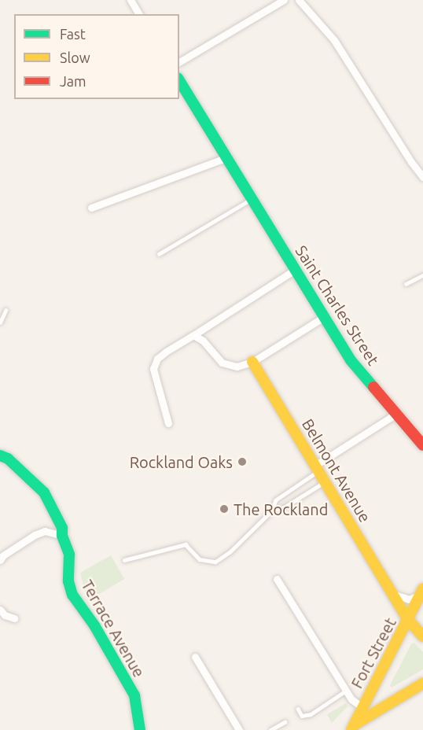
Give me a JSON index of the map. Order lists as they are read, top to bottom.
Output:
{
  "streets": {
    "street": [
      "Saint Charles Street",
      "Belmont Avenue",
      "Terrace Avenue",
      "Fort Street"
    ]
  },
  "crossings": [
    ["Belmont Avenue", "Fort Street"]
  ],
  "places": ["Rockland Oaks", "The Rockland"],
  "legend": ["Fast", "Slow", "Jam"]
}
